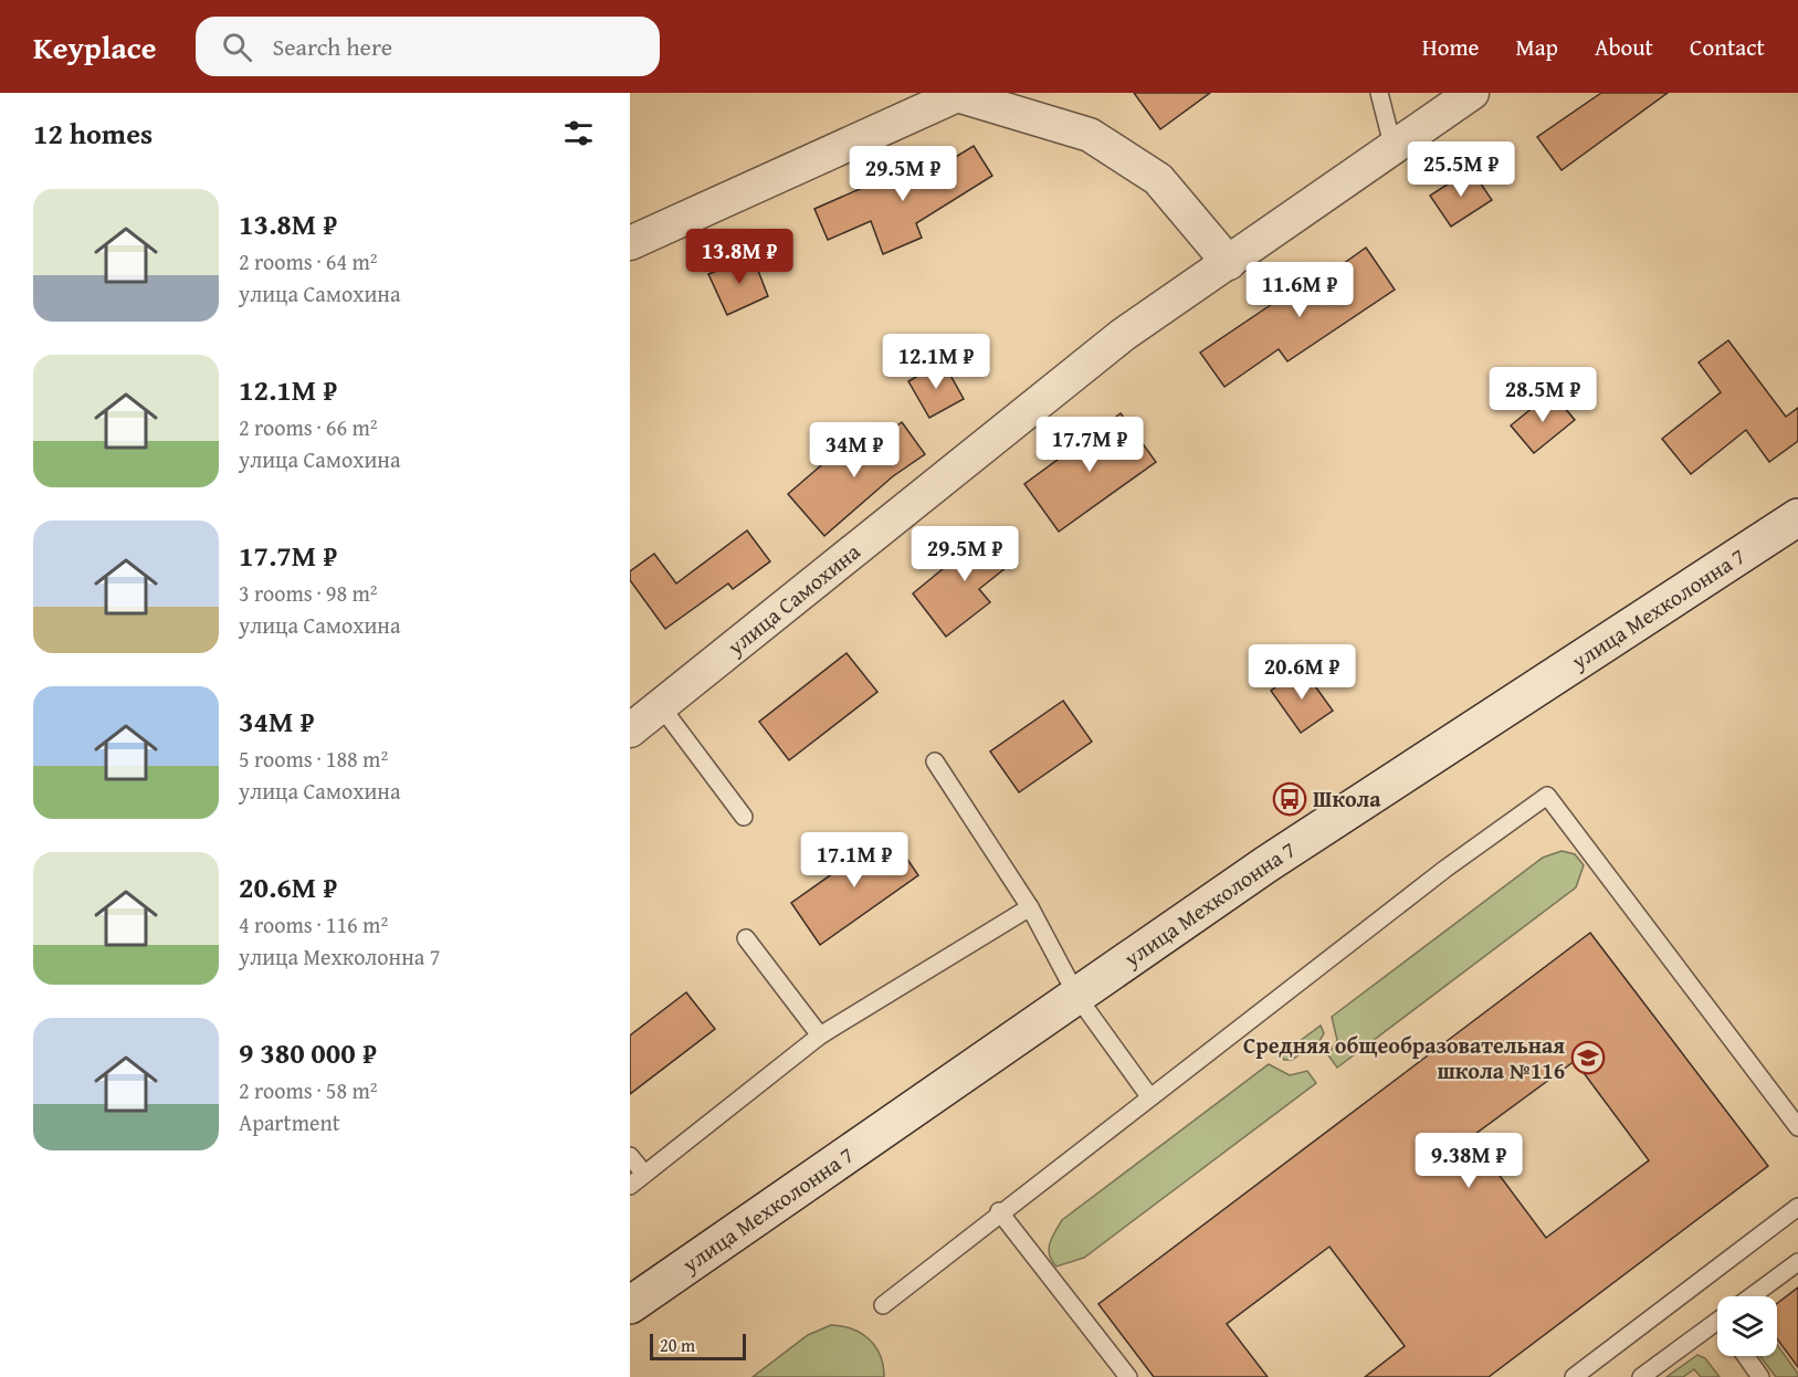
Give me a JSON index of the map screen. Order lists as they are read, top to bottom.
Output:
{
  "streets": {
    "street": ["улица Самохина", "улица Мехколонна 7"]
  },
  "places": {
    "bus stop": ["Школа"],
    "school or university": ["Средняя общеобразовательная школа №116"]
  },
  "scale_bar": "20 m",
  "page": {
    "header": "Keyplace",
    "search": "Search here",
    "nav": [
      "Home",
      "Map",
      "About",
      "Contact"
    ],
    "heading": "12 homes",
    "price": [
      "25.5M ₽",
      "29.5M ₽",
      "13.8M ₽",
      "11.6M ₽",
      "12.1M ₽",
      "28.5M ₽",
      "17.7M ₽",
      "34M ₽",
      "29.5M ₽",
      "20.6M ₽",
      "17.1M ₽",
      "9.38M ₽"
    ],
    "list": [
      {
        "name": "13.8M ₽",
        "note": "2 rooms · 64 m² · улица Самохина"
      },
      {
        "name": "12.1M ₽",
        "note": "2 rooms · 66 m² · улица Самохина"
      },
      {
        "name": "17.7M ₽",
        "note": "3 rooms · 98 m² · улица Самохина"
      },
      {
        "name": "34M ₽",
        "note": "5 rooms · 188 m² · улица Самохина"
      },
      {
        "name": "20.6M ₽",
        "note": "4 rooms · 116 m² · улица Мехколонна 7"
      },
      {
        "name": "9 380 000 ₽",
        "note": "2 rooms · 58 m² · Apartment"
      }
    ],
    "scale": "20 m"
  }
}
